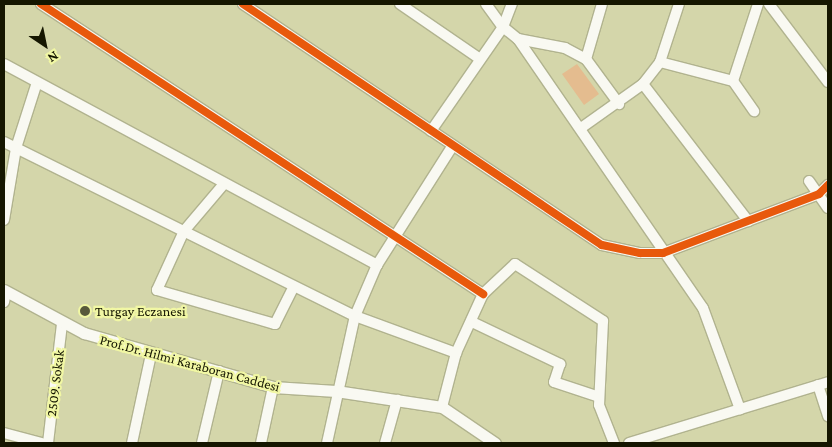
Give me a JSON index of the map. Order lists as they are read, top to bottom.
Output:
{
  "streets": {
    "street": ["Prof.Dr. Hilmi Karaboran Caddesi", "2509. Sokak"]
  },
  "crossings": [
    ["Prof.Dr. Hilmi Karaboran Caddesi", "2509. Sokak"]
  ],
  "places": ["Turgay Eczanesi"],
  "north": "bottom right"
}
